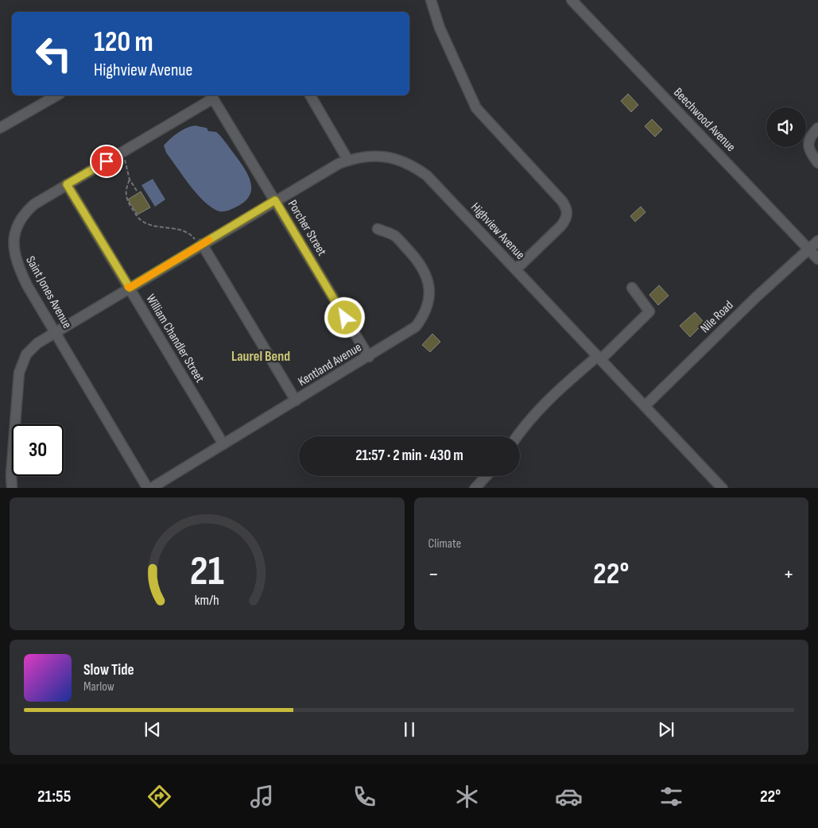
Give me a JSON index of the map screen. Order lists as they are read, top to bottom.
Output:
{
  "streets": {
    "street": [
      "Beechwood Avenue",
      "Porcher Street",
      "Highview Avenue",
      "Saint Jones Avenue",
      "Nile Road",
      "William Chandler Street",
      "Kentland Avenue"
    ]
  },
  "crossings": [
    ["Beechwood Avenue", "Nile Road"],
    ["Porcher Street", "Highview Avenue"],
    ["Porcher Street", "Saint Jones Avenue"],
    ["Porcher Street", "Kentland Avenue"],
    ["Highview Avenue", "Nile Road"],
    ["Saint Jones Avenue", "William Chandler Street"],
    ["Saint Jones Avenue", "Kentland Avenue"],
    ["William Chandler Street", "Kentland Avenue"]
  ],
  "districts": ["Laurel Bend"],
  "page": {
    "turn": ["120 m", "Highview Avenue"],
    "limit": "30",
    "trip": "21:57 · 2 min · 430 m",
    "tile": "Climate",
    "heat": ["−", "22°", "+"],
    "song": ["Slow Tide", "Marlow"],
    "tabs": ["21:55", "22°"],
    "gauge": ["21", "km/h"]
  }
}
